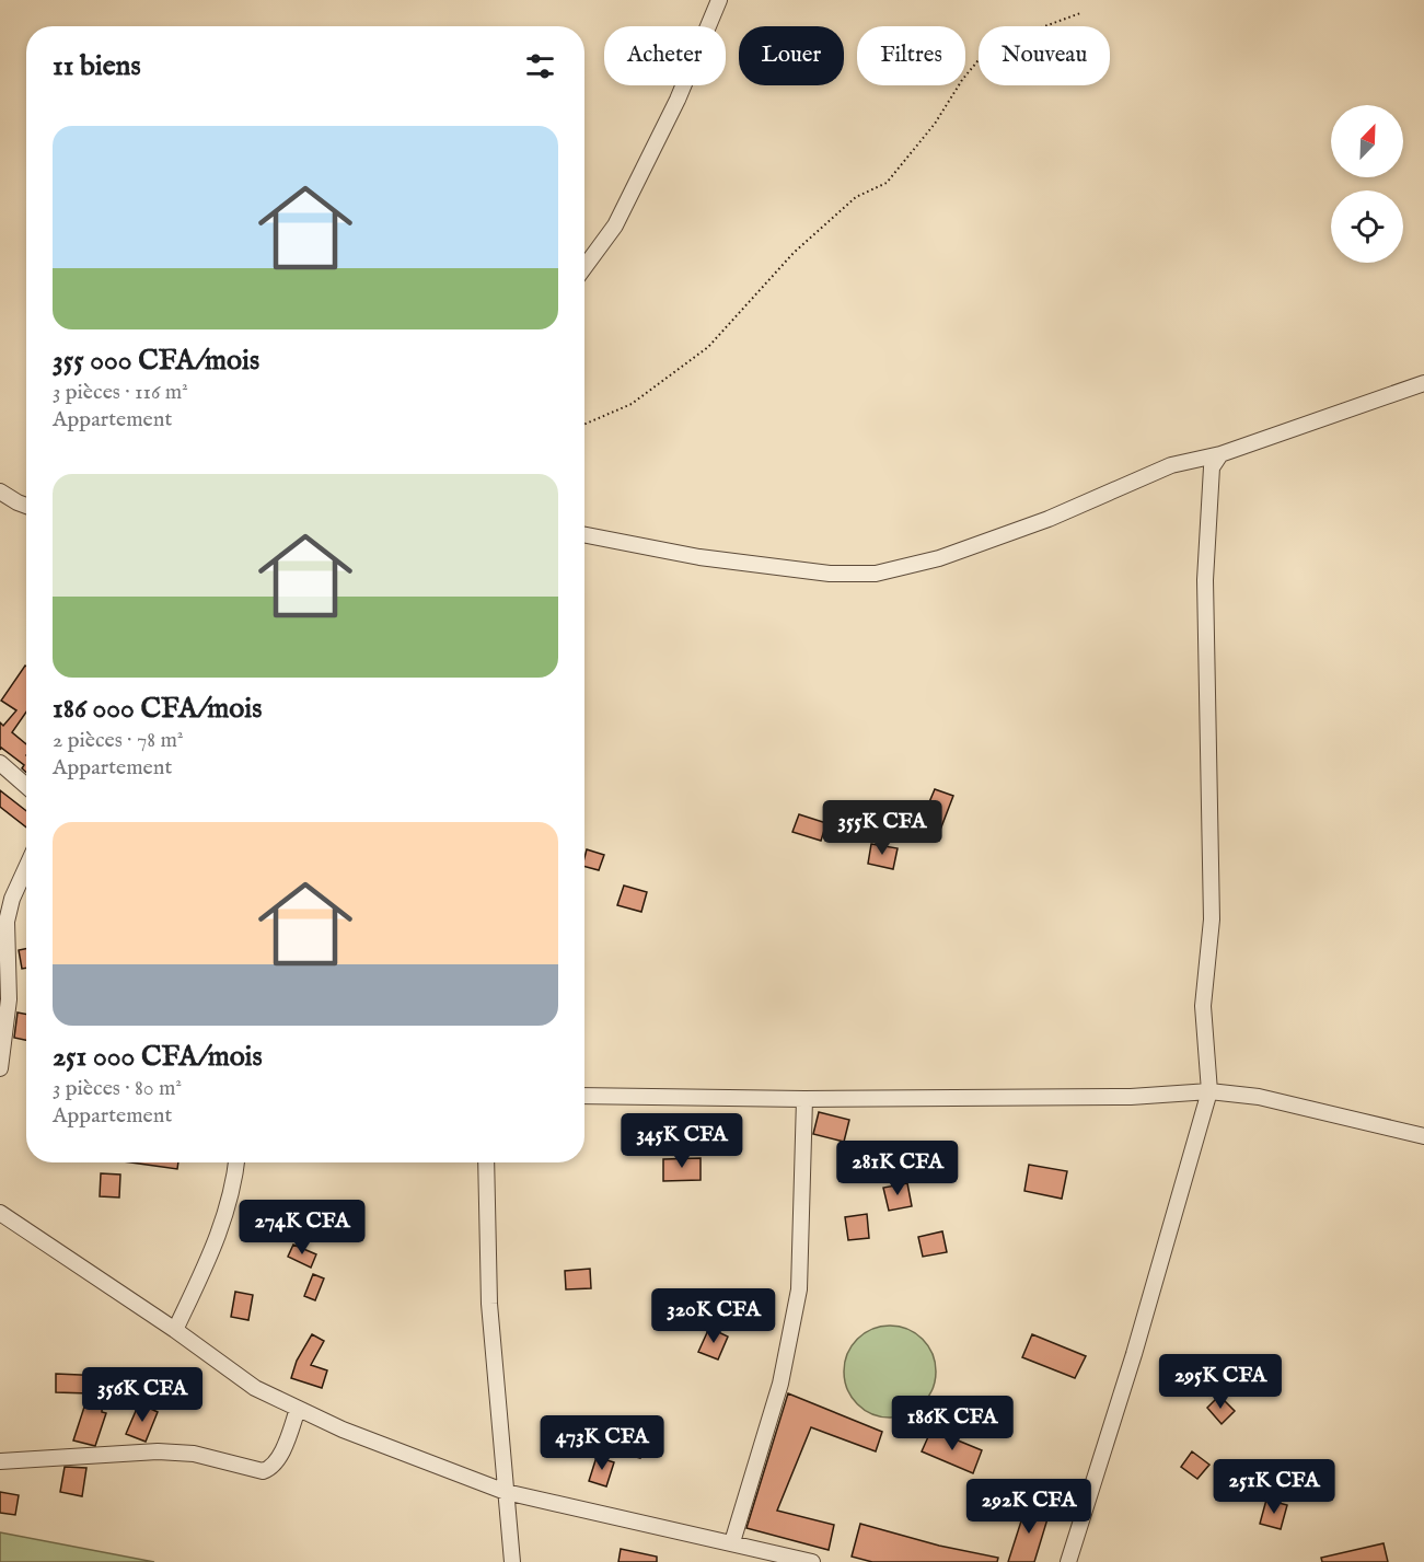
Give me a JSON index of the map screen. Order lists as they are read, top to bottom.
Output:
{
  "north": "top right",
  "page": {
    "chip": [
      "Acheter",
      "Louer",
      "Filtres",
      "Nouveau"
    ],
    "heading": "11 biens",
    "list": [
      {
        "name": "355 000 CFA/mois",
        "note": "3 pièces · 116 m² · Appartement"
      },
      {
        "name": "186 000 CFA/mois",
        "note": "2 pièces · 78 m² · Appartement"
      },
      {
        "name": "251 000 CFA/mois",
        "note": "3 pièces · 80 m² · Appartement"
      }
    ],
    "price": [
      "355K CFA",
      "345K CFA",
      "281K CFA",
      "274K CFA",
      "320K CFA",
      "295K CFA",
      "356K CFA",
      "186K CFA",
      "473K CFA",
      "251K CFA",
      "292K CFA"
    ]
  }
}
